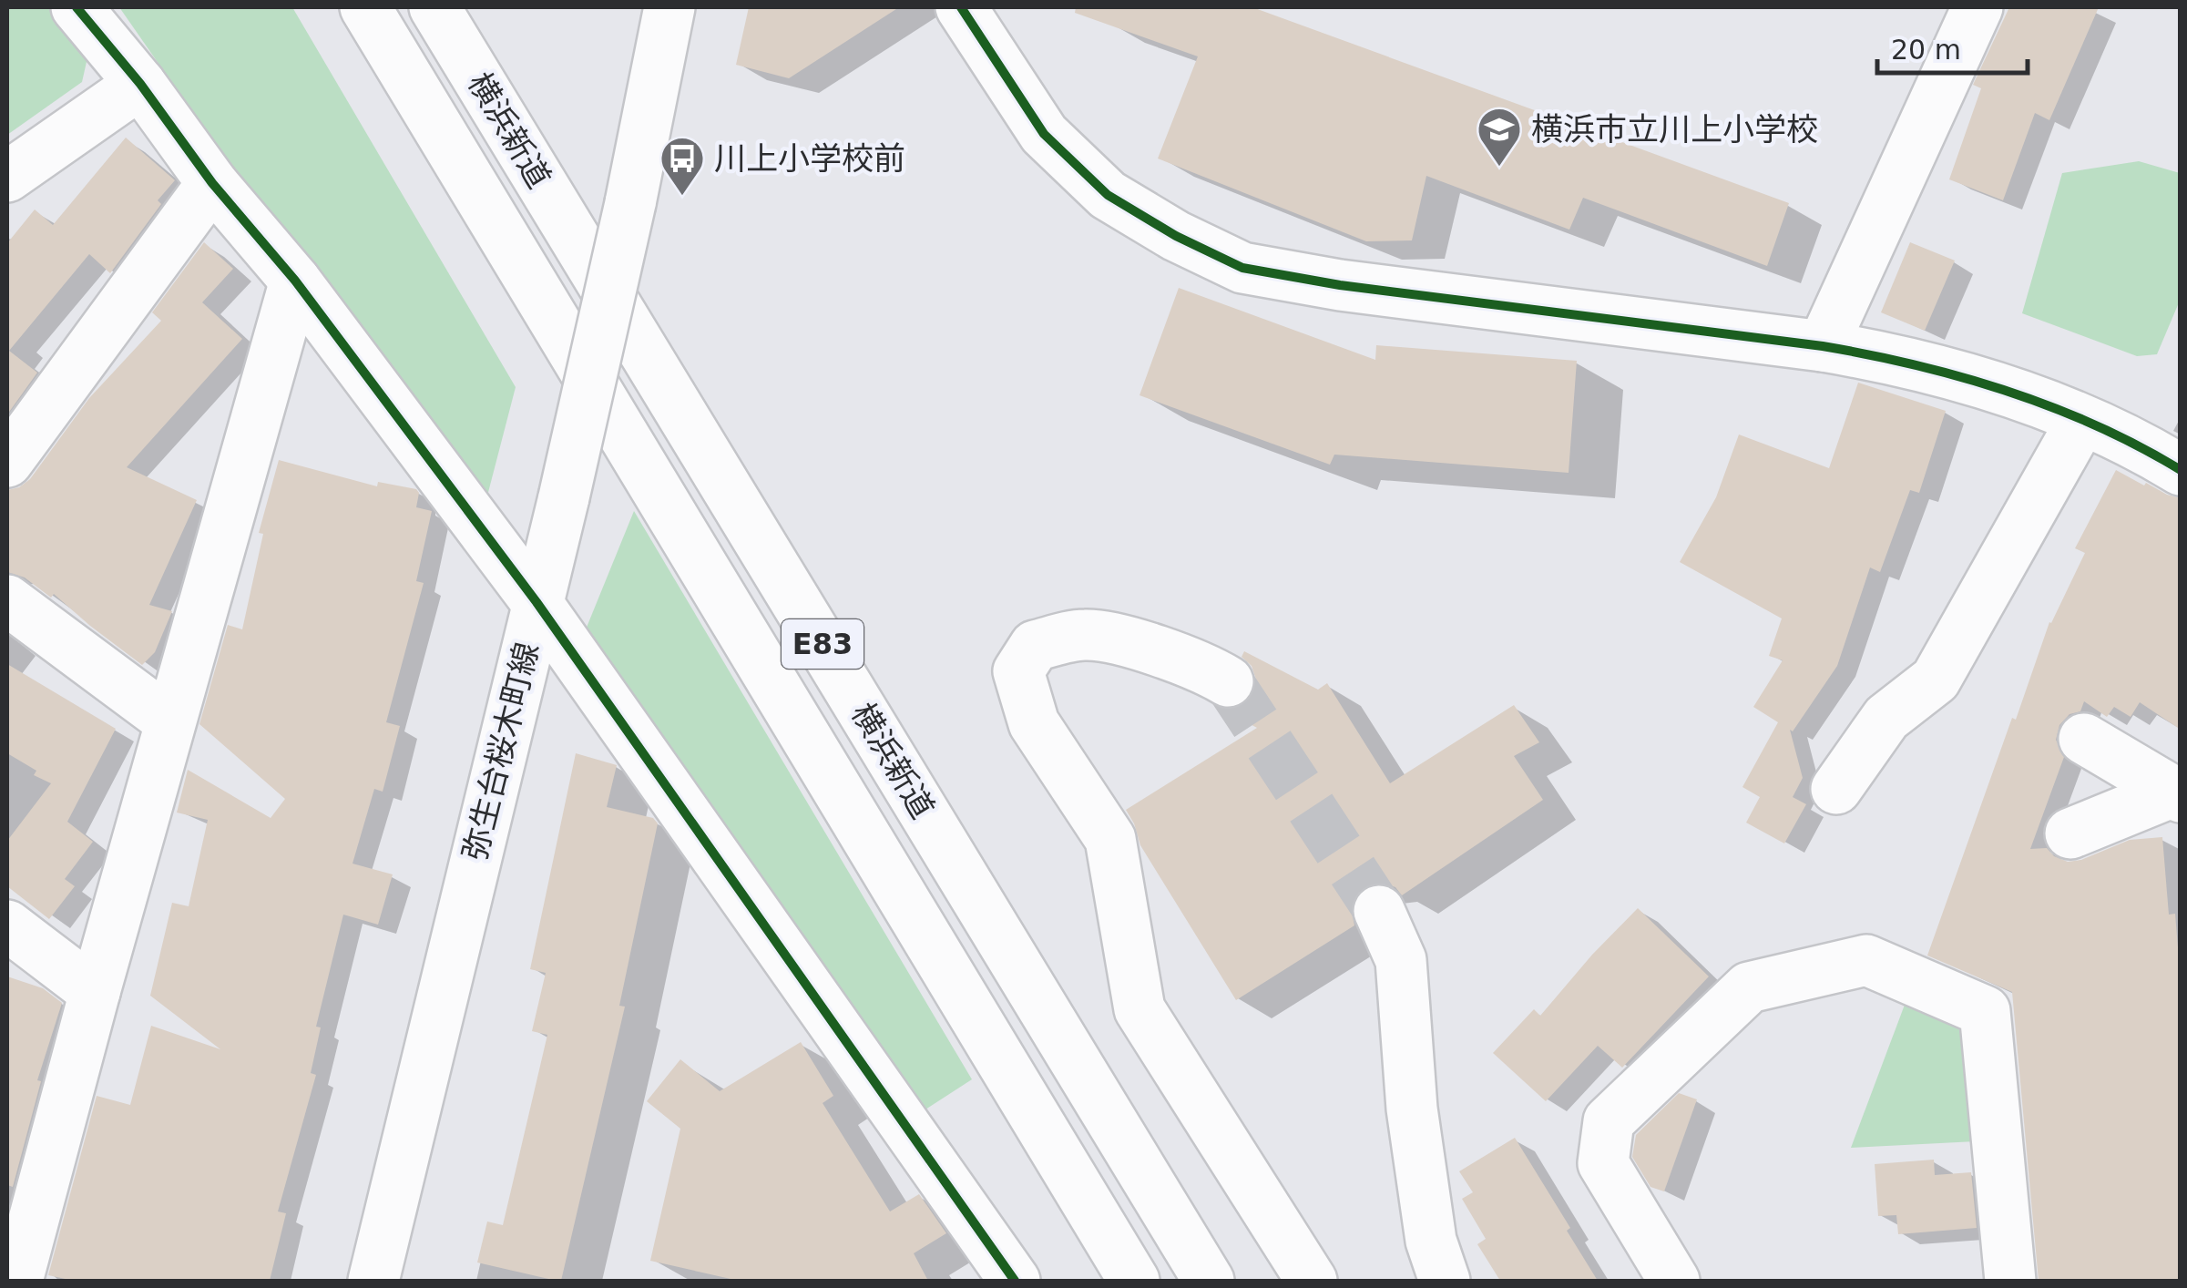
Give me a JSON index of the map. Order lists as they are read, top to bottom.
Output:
{
  "streets": {
    "main road": ["横浜新道", "E83", "弥生台桜木町線"]
  },
  "places": {
    "school or university": ["横浜市立川上小学校"],
    "bus stop": ["川上小学校前"]
  },
  "scale_bar": "20 m"
}
